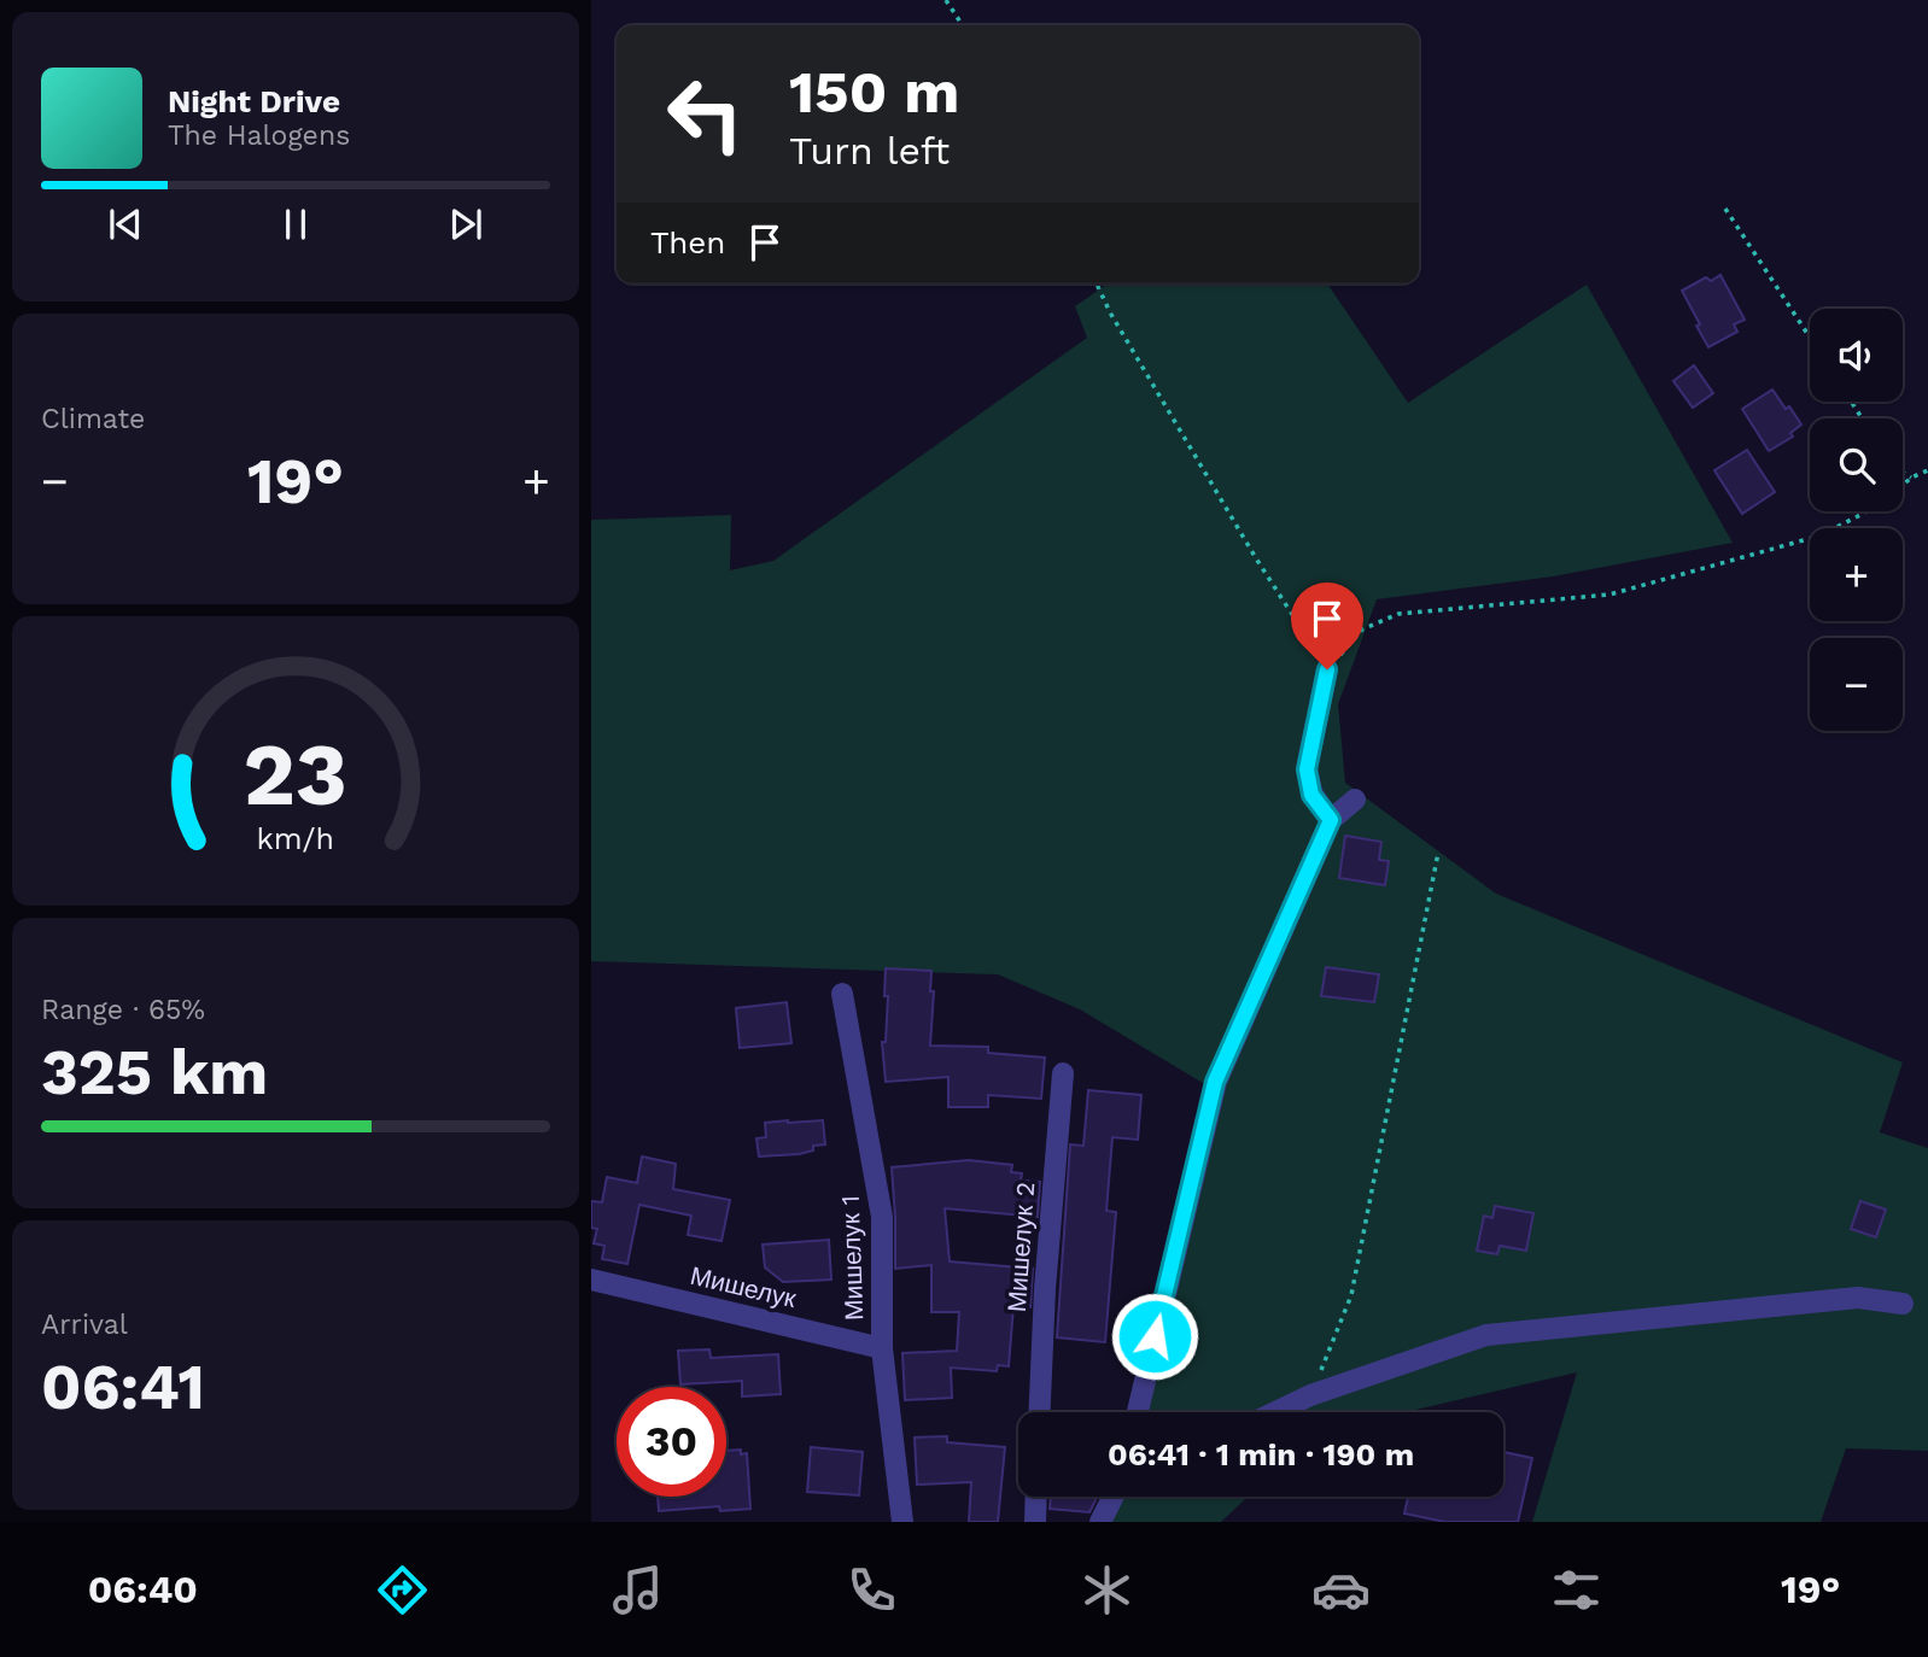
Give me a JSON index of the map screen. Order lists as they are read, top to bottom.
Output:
{
  "streets": {
    "street": ["Мишелук 2", "Мишелук 1", "Мишелук"]
  },
  "crossings": [
    ["Мишелук 1", "Мишелук"]
  ],
  "page": {
    "turn": ["150 m", "Turn left"],
    "song": ["Night Drive", "The Halogens"],
    "then": "Then",
    "map_buttons": ["+", "−"],
    "tile": [
      "Climate",
      ["Range · 65%", "325 km"],
      ["Arrival", "06:41"]
    ],
    "heat": ["−", "19°", "+"],
    "limit": "30",
    "trip": "06:41 · 1 min · 190 m",
    "tabs": ["06:40", "19°"],
    "gauge": ["23", "km/h"]
  }
}
